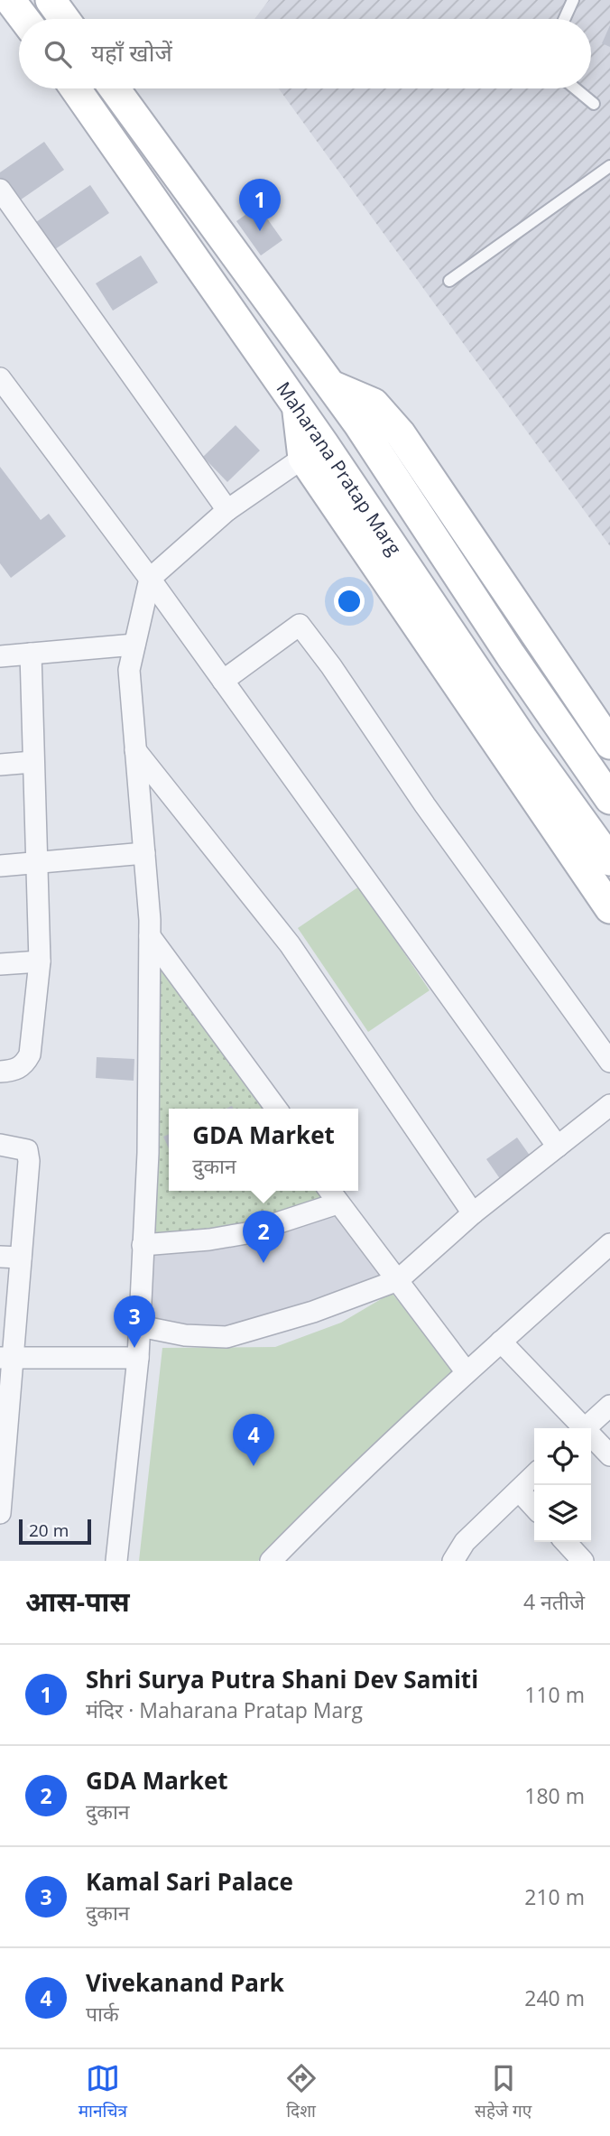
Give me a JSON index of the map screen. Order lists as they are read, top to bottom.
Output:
{
  "streets": {
    "main road": ["Maharana Pratap Marg"]
  },
  "scale_bar": "20 m",
  "page": {
    "search": "यहाँ खोजें",
    "pins": [
      "1",
      "2",
      "3",
      "4"
    ],
    "popup": ["GDA Market", "दुकान"],
    "scale": "20 m",
    "heading": ["आस-पास", "4 नतीजे"],
    "list": [
      {
        "mark": "1",
        "name": "Shri Surya Putra Shani Dev Samiti",
        "note": "मंदिर · Maharana Pratap Marg",
        "value": "110 m"
      },
      {
        "mark": "2",
        "name": "GDA Market",
        "note": "दुकान",
        "value": "180 m"
      },
      {
        "mark": "3",
        "name": "Kamal Sari Palace",
        "note": "दुकान",
        "value": "210 m"
      },
      {
        "mark": "4",
        "name": "Vivekanand Park",
        "note": "पार्क",
        "value": "240 m"
      }
    ],
    "nav": ["मानचित्र", "दिशा", "सहेजे गए"]
  }
}
